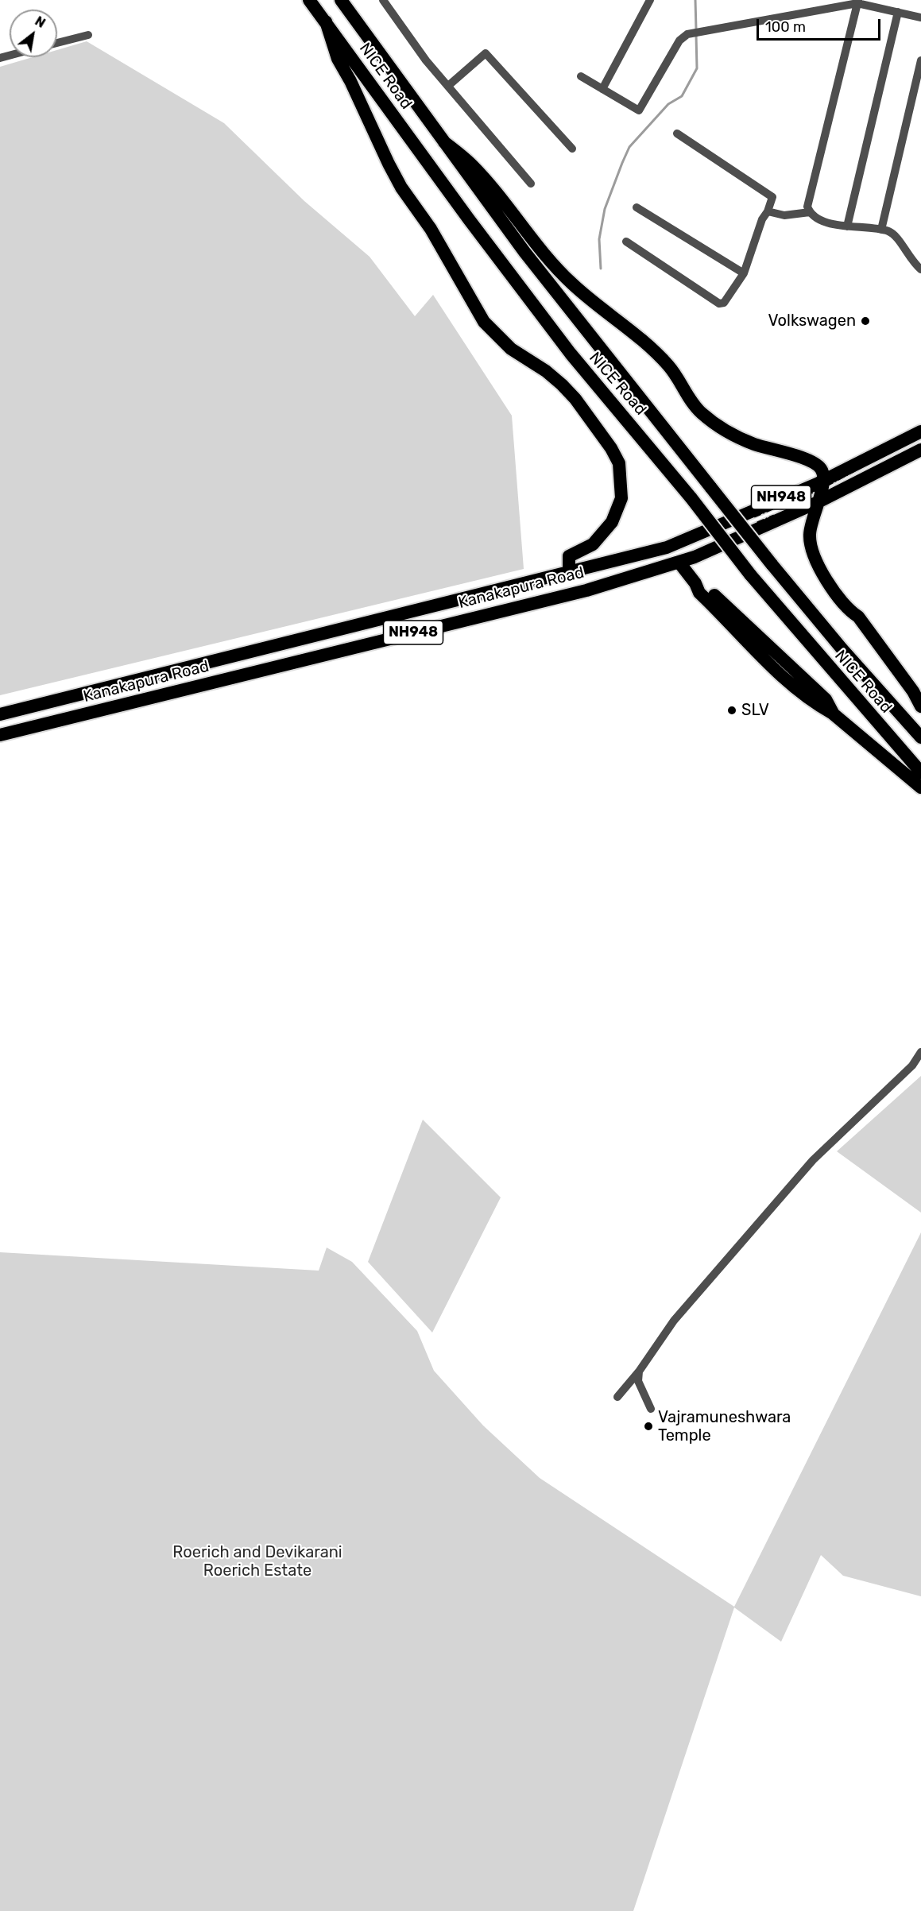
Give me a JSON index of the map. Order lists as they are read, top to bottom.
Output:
{
  "streets": {
    "highway": ["NICE Road", "NH948", "Kanakapura Road"]
  },
  "parks": ["Roerich and Devikarani Roerich Estate"],
  "places": ["Volkswagen", "SLV", "Vajramuneshwara Temple"],
  "scale_bar": "100 m",
  "north": "top right"
}
